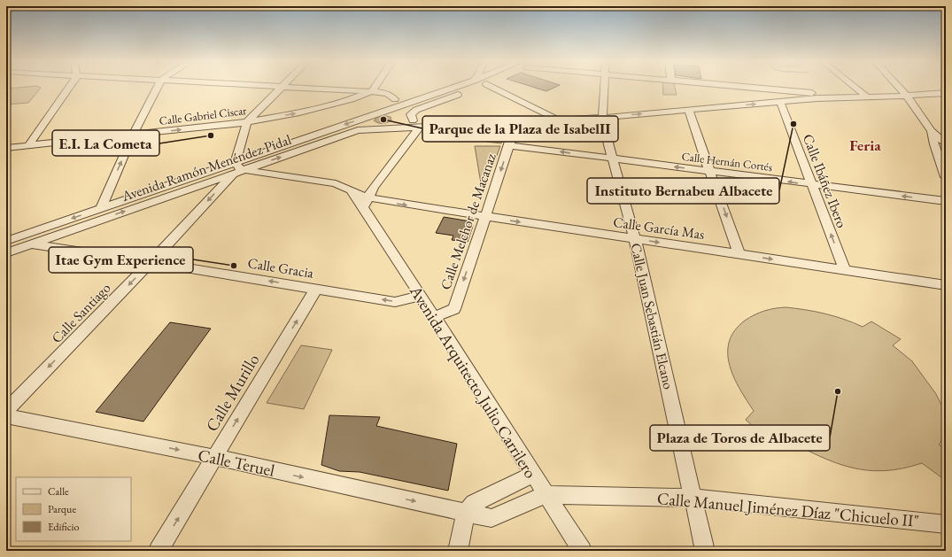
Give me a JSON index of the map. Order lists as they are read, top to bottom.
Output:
{
  "streets": {
    "street": [
      "Calle Gabriel Ciscar",
      "Calle Hernán Cortés",
      "Avenida Ramón Menéndez Pidal",
      "Calle Ibáñez Ibero",
      "Calle Melchor de Macanaz",
      "Calle García Mas",
      "Calle Gracia",
      "Calle Santiago",
      "Calle Juan Sebastián Elcano",
      "Avenida Arquitecto Julio Carrilero",
      "Calle Murillo",
      "Calle Teruel",
      "Calle Manuel Jiménez Díaz \"Chicuelo II\""
    ]
  },
  "crossings": [
    ["Calle Hernán Cortés", "Calle Ibáñez Ibero"],
    ["Calle Hernán Cortés", "Calle Melchor de Macanaz"],
    ["Calle Hernán Cortés", "Calle Juan Sebastián Elcano"],
    ["Avenida Ramón Menéndez Pidal", "Calle Ibáñez Ibero"],
    ["Avenida Ramón Menéndez Pidal", "Calle Melchor de Macanaz"],
    ["Avenida Ramón Menéndez Pidal", "Calle Gracia"],
    ["Avenida Ramón Menéndez Pidal", "Calle Santiago"],
    ["Avenida Ramón Menéndez Pidal", "Calle Juan Sebastián Elcano"],
    ["Calle Ibáñez Ibero", "Calle García Mas"],
    ["Calle Melchor de Macanaz", "Calle García Mas"],
    ["Calle Melchor de Macanaz", "Avenida Arquitecto Julio Carrilero"],
    ["Calle García Mas", "Calle Juan Sebastián Elcano"],
    ["Calle Gracia", "Calle Santiago"],
    ["Calle Gracia", "Avenida Arquitecto Julio Carrilero"],
    ["Calle Gracia", "Calle Murillo"],
    ["Calle Juan Sebastián Elcano", "Calle Manuel Jiménez Díaz \"Chicuelo II\""],
    ["Avenida Arquitecto Julio Carrilero", "Calle Teruel"],
    ["Avenida Arquitecto Julio Carrilero", "Calle Manuel Jiménez Díaz \"Chicuelo II\""],
    ["Calle Murillo", "Calle Teruel"],
    ["Calle Teruel", "Calle Manuel Jiménez Díaz \"Chicuelo II\""]
  ],
  "one_way": ["Calle García Mas", "Calle Murillo", "Calle Teruel"],
  "districts": ["Feria"],
  "places": [
    "Parque de la Plaza de IsabelII",
    "Instituto Bernabeu Albacete",
    "E.I. La Cometa",
    "Itae Gym Experience",
    "Plaza de Toros de Albacete"
  ],
  "legend": ["Calle", "Parque", "Edificio"]
}
